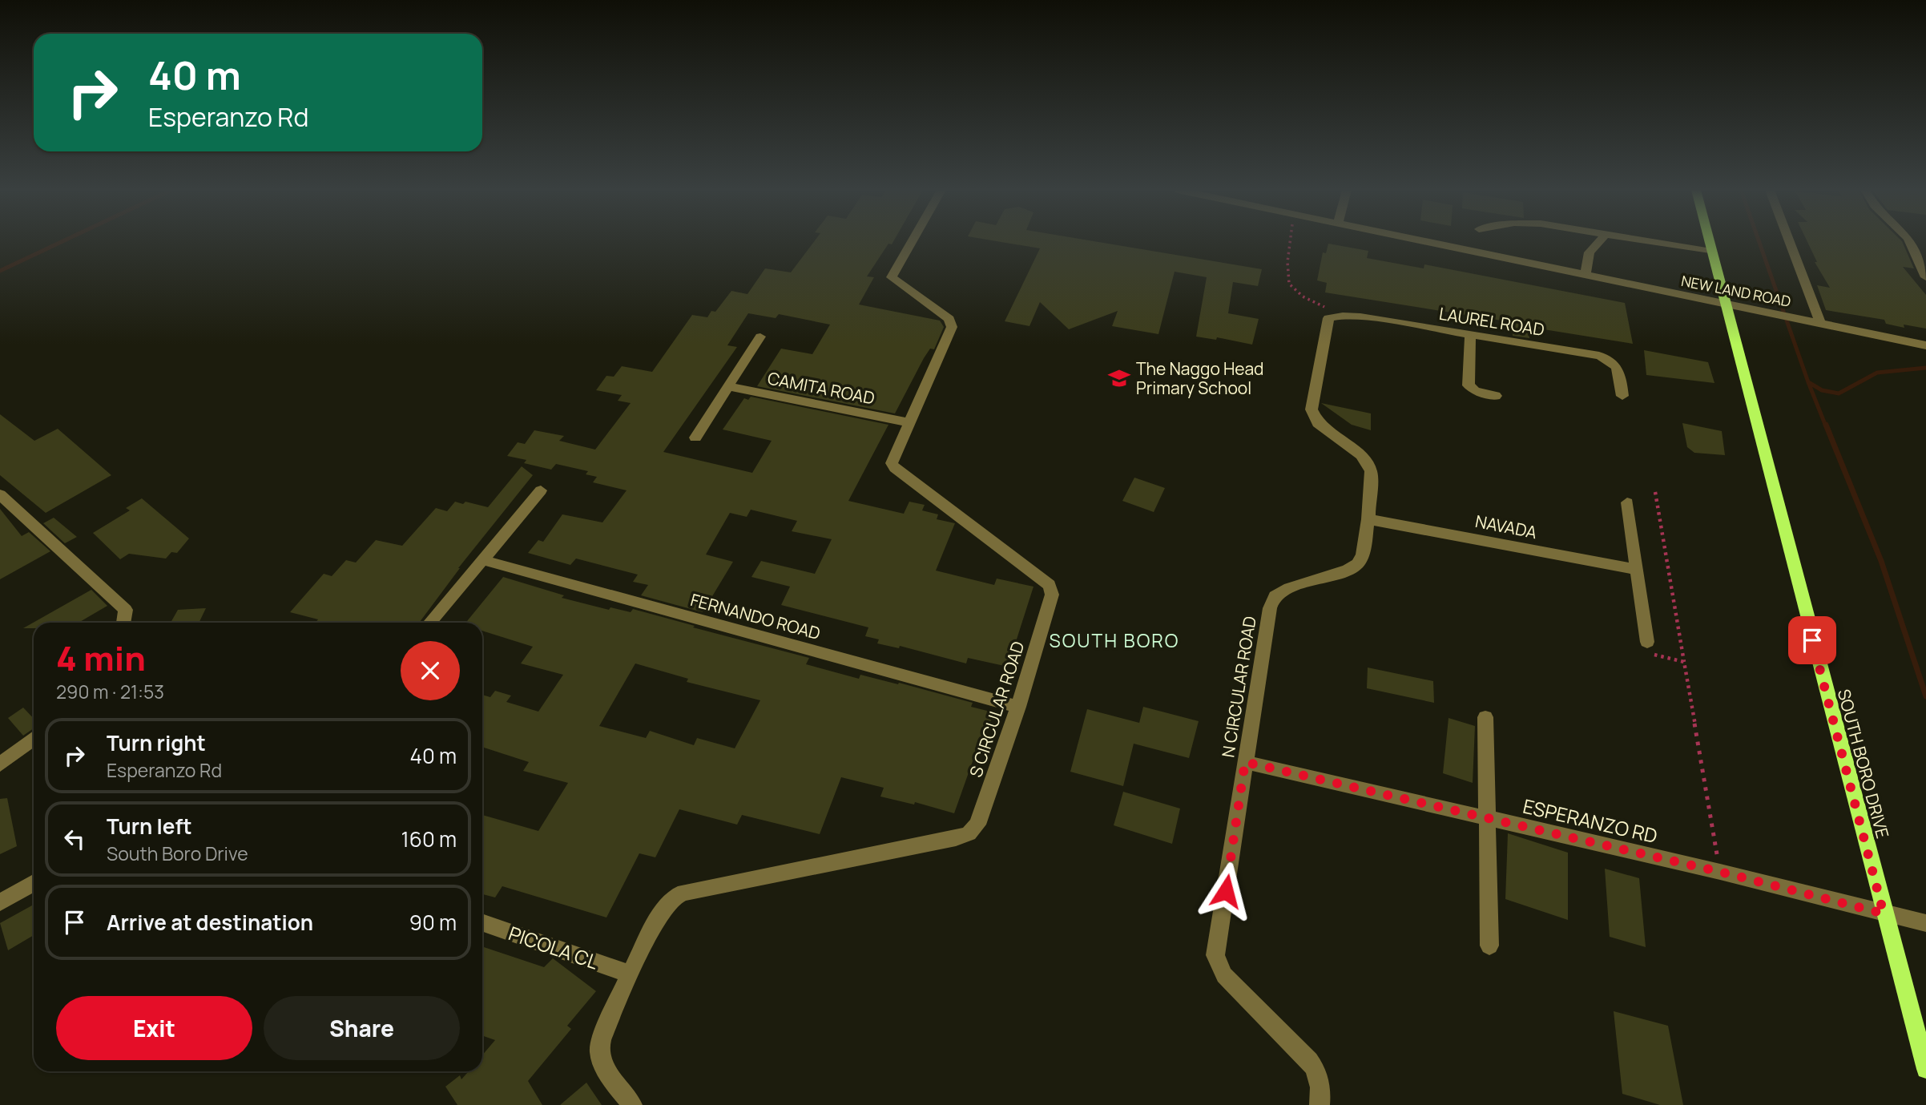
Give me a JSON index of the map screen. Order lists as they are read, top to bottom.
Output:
{
  "streets": {
    "main road": ["SOUTH BORO DRIVE"],
    "street": [
      "NEW LAND ROAD",
      "LAUREL ROAD",
      "CAMITA ROAD",
      "NAVADA",
      "FERNANDO ROAD",
      "N CIRCULAR ROAD",
      "S CIRCULAR ROAD",
      "ESPERANZO RD",
      "PICOLA CL"
    ]
  },
  "crossings": [
    ["NEW LAND ROAD", "SOUTH BORO DRIVE"],
    ["LAUREL ROAD", "N CIRCULAR ROAD"],
    ["CAMITA ROAD", "S CIRCULAR ROAD"],
    ["NAVADA", "N CIRCULAR ROAD"],
    ["FERNANDO ROAD", "S CIRCULAR ROAD"],
    ["N CIRCULAR ROAD", "ESPERANZO RD"],
    ["S CIRCULAR ROAD", "PICOLA CL"],
    ["SOUTH BORO DRIVE", "ESPERANZO RD"]
  ],
  "districts": ["SOUTH BORO"],
  "places": {
    "school or university": ["The Naggo Head Primary School"]
  },
  "page": {
    "turn": ["40 m", "Esperanzo Rd"],
    "heading": ["4 min", "290 m · 21:53"],
    "list": [
      {
        "name": "Turn right",
        "note": "Esperanzo Rd",
        "value": "40 m"
      },
      {
        "name": "Turn left",
        "note": "South Boro Drive",
        "value": "160 m"
      },
      {
        "name": "Arrive at destination",
        "value": "90 m"
      }
    ],
    "buttons": ["Exit", "Share"]
  }
}
